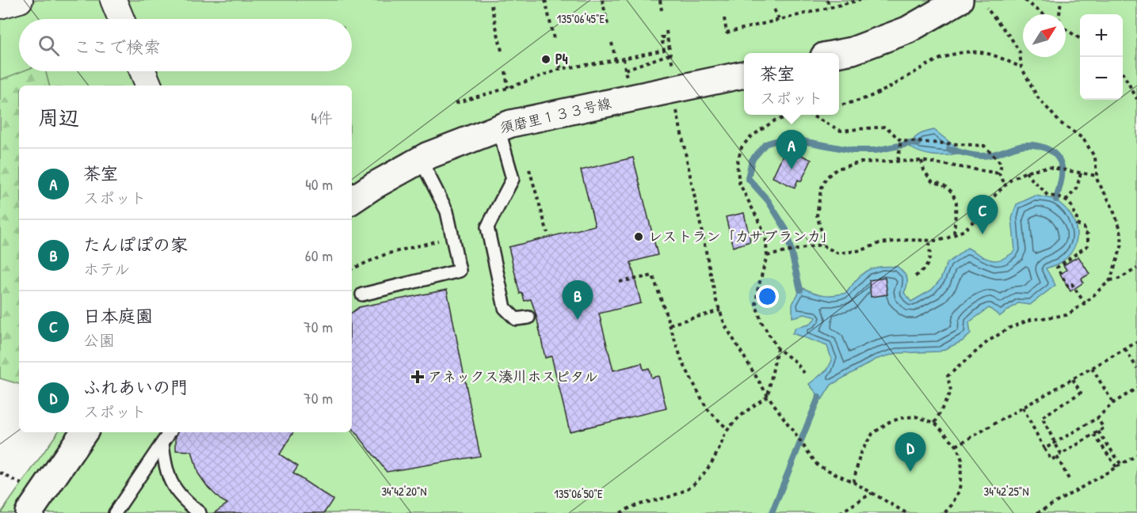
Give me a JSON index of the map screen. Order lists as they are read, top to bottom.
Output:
{
  "streets": {
    "street": ["須磨里１３３号線"]
  },
  "places": {
    "other": ["P4", "レストラン「カサブランカ」"],
    "health": ["アネックス湊川ホスピタル"]
  },
  "north": "top right",
  "page": {
    "map_buttons": ["+", "−"],
    "search": "ここで検索",
    "popup": ["茶室", "スポット"],
    "heading": ["周辺", "4件"],
    "pins": [
      "A",
      "C",
      "B",
      "D"
    ],
    "list": [
      {
        "mark": "A",
        "name": "茶室",
        "note": "スポット",
        "value": "40 m"
      },
      {
        "mark": "B",
        "name": "たんぽぽの家",
        "note": "ホテル",
        "value": "60 m"
      },
      {
        "mark": "C",
        "name": "日本庭園",
        "note": "公園",
        "value": "70 m"
      },
      {
        "mark": "D",
        "name": "ふれあいの門",
        "note": "スポット",
        "value": "70 m"
      }
    ]
  },
  "coordinates": [
    "135°06'45\"E",
    "34°42'20\"N",
    "34°42'25\"N",
    "135°06'50\"E"
  ]
}
